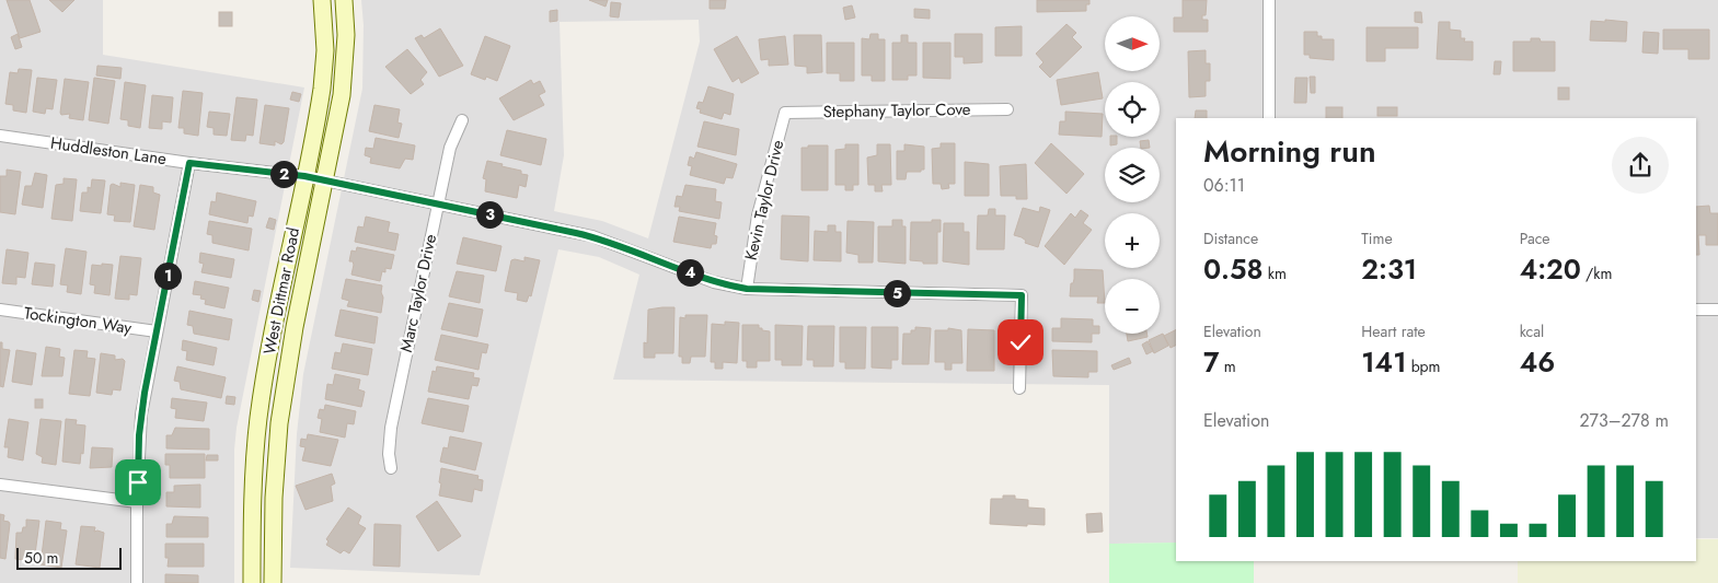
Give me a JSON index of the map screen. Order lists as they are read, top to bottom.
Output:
{
  "streets": {
    "street": [
      "Stephany Taylor Cove",
      "Huddleston Lane",
      "Kevin Taylor Drive",
      "West Dittmar Road",
      "Marc Taylor Drive",
      "Tockington Way"
    ]
  },
  "crossings": [
    ["Stephany Taylor Cove", "Kevin Taylor Drive"],
    ["Huddleston Lane", "Kevin Taylor Drive"],
    ["Huddleston Lane", "West Dittmar Road"],
    ["Huddleston Lane", "Marc Taylor Drive"]
  ],
  "scale_bar": "50 m",
  "north": "right",
  "page": {
    "map_buttons": ["+", "−"],
    "heading": ["Morning run", "06:11"],
    "pins": [
      "2",
      "3",
      "4",
      "1",
      "5"
    ],
    "stats": [
      ["Distance", "0.58 km"],
      ["Time", "2:31"],
      ["Pace", "4:20 /km"],
      ["Elevation", "7 m"],
      ["Heart rate", "141 bpm"],
      ["kcal", "46"]
    ],
    "chart": ["Elevation", "273–278 m"],
    "scale": "50 m"
  }
}
